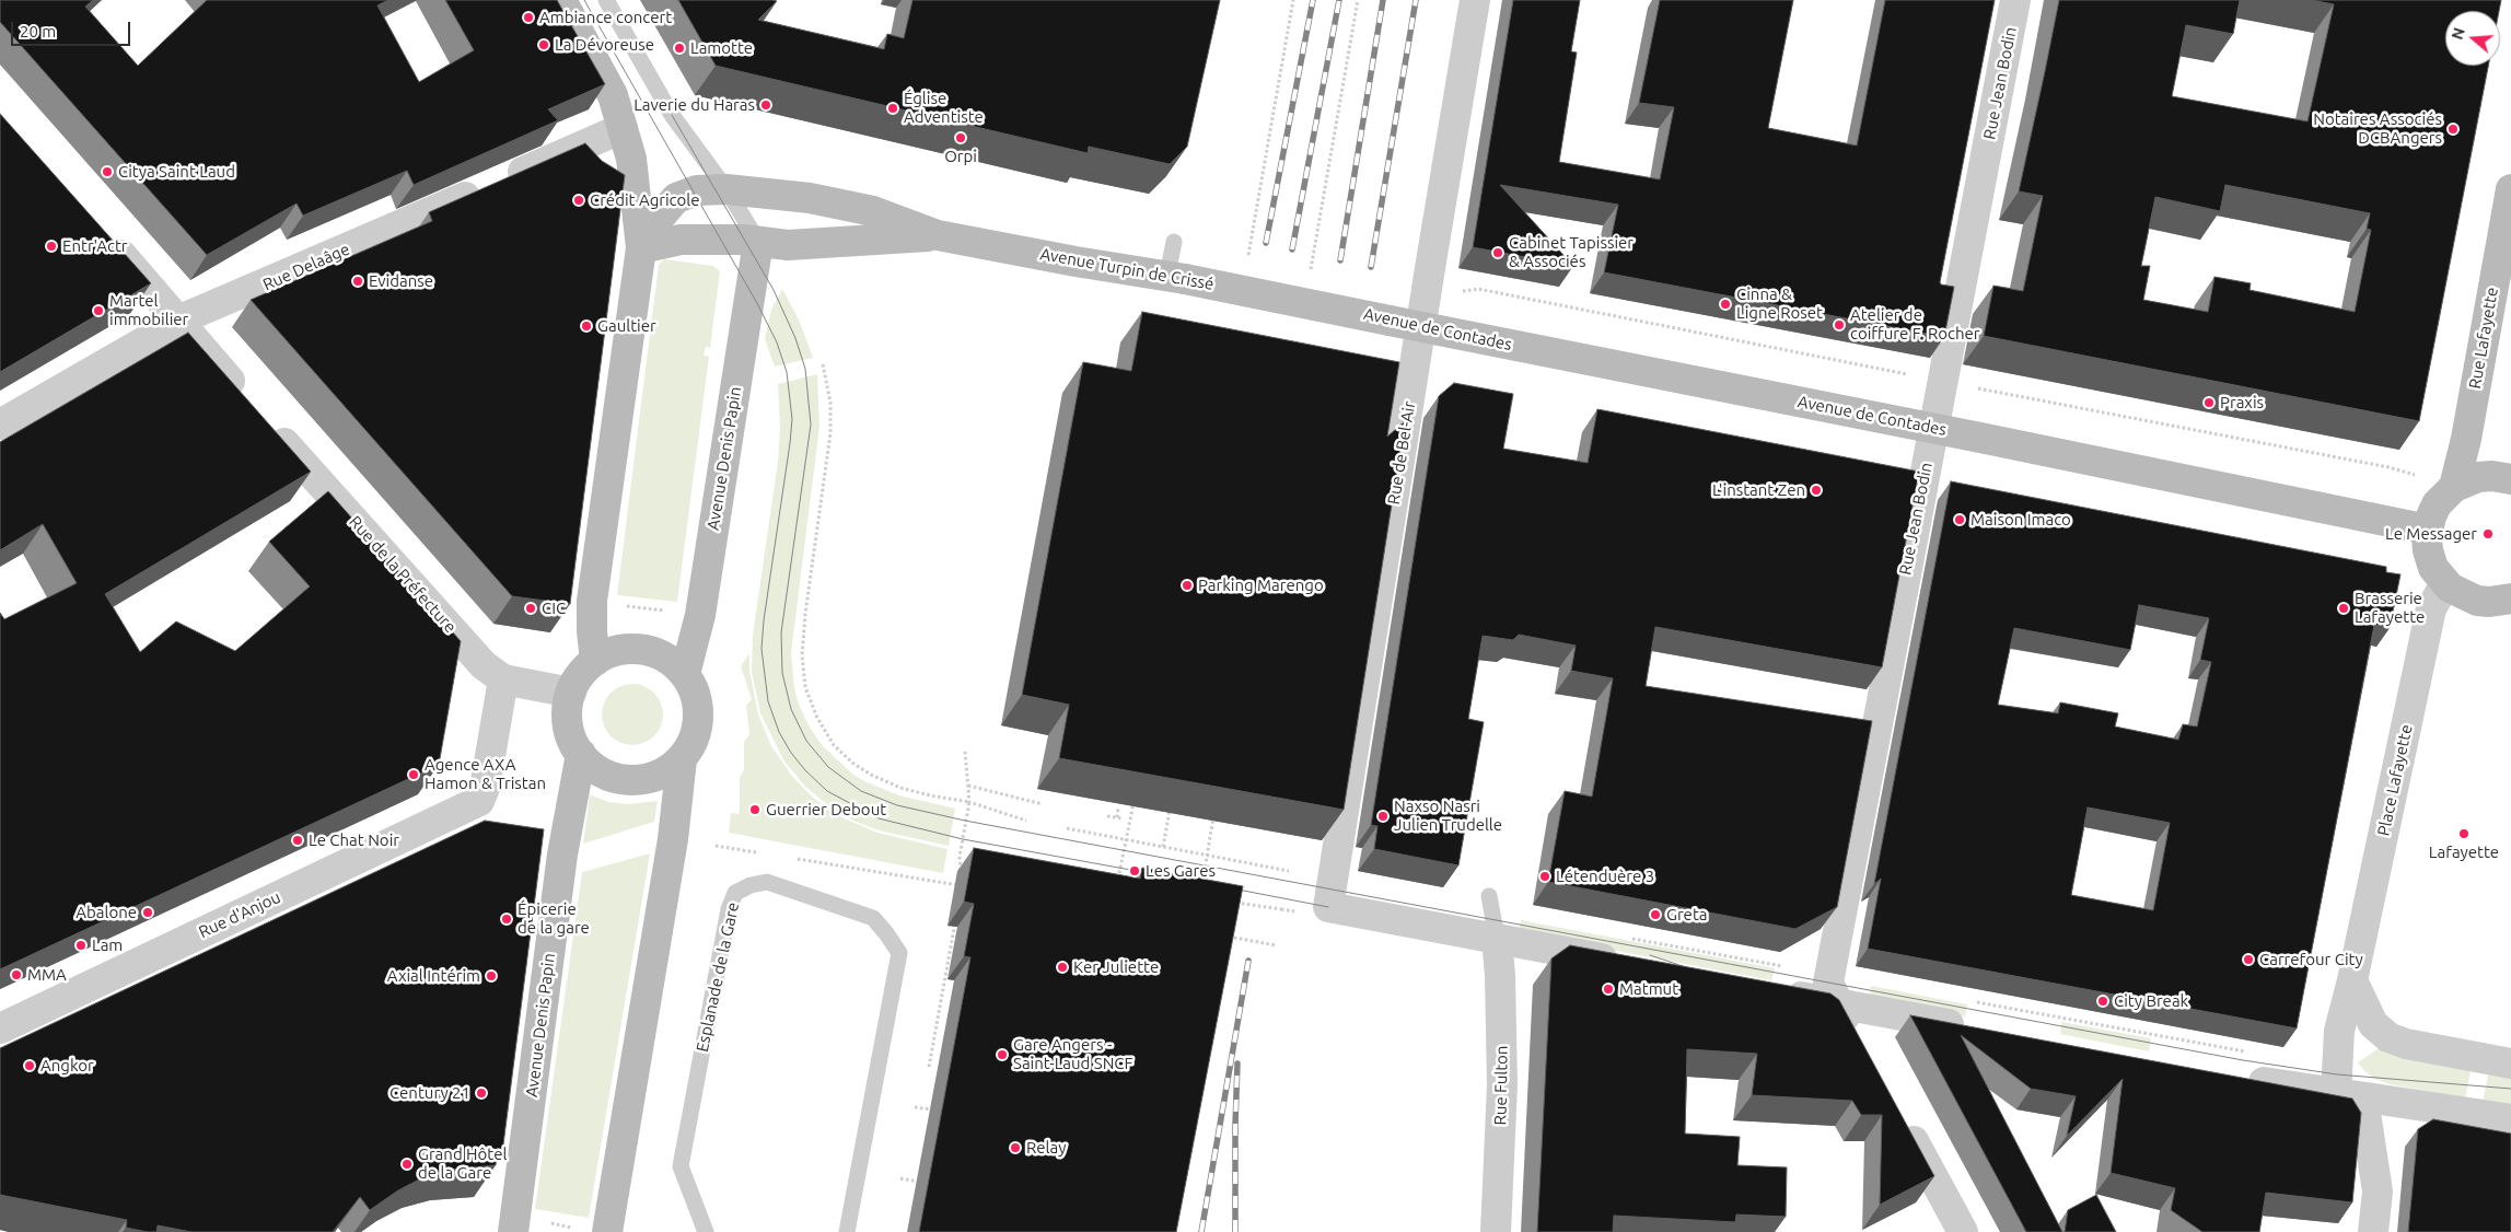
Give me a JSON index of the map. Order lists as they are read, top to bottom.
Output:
{
  "streets": {
    "street": [
      "Rue Jean Bodin",
      "Rue Delaâge",
      "Avenue Turpin de Crissé",
      "Avenue de Contades",
      "Rue Lafayette",
      "Rue de Bel-Air",
      "Avenue Denis Papin",
      "Rue de la Préfecture",
      "Place Lafayette",
      "Rue d'Anjou",
      "Rue Fulton"
    ],
    "lane": ["Esplanade de la Gare"]
  },
  "crossings": [
    ["Rue Jean Bodin", "Avenue de Contades"],
    ["Rue Delaâge", "Rue de la Préfecture"],
    ["Avenue Turpin de Crissé", "Avenue de Contades"],
    ["Avenue Turpin de Crissé", "Avenue Denis Papin"],
    ["Avenue de Contades", "Rue Lafayette"],
    ["Avenue de Contades", "Rue de Bel-Air"],
    ["Rue de Bel-Air", "Rue Fulton"],
    ["Avenue Denis Papin", "Rue de la Préfecture"],
    ["Rue de la Préfecture", "Rue d'Anjou"]
  ],
  "places": [
    "Ambiance concert",
    "La Dévoreuse",
    "Lamotte",
    "Laverie du Haras",
    "Église Adventiste",
    "Notaires Associés DCBAngers",
    "Orpi",
    "Citya Saint Laud",
    "Crédit Agricole",
    "Entr'Actr",
    "Cabinet Tapissier & Associés",
    "Evidanse",
    "Cinna & Ligne Roset",
    "Martel immobilier",
    "Atelier de coiffure F. Rocher",
    "Gaultier",
    "Praxis",
    "L'instant Zen",
    "Maison Imaco",
    "Le Messager",
    "Parking Marengo",
    "CIC",
    "Brasserie Lafayette",
    "Agence AXA Hamon & Tristan",
    "Guerrier Debout",
    "Naxso Nasri Julien Trudelle",
    "Lafayette",
    "Le Chat Noir",
    "Les Gares",
    "Létenduère 3",
    "Abalone",
    "Greta",
    "Épicerie de la gare",
    "Lam",
    "Carrefour City",
    "Ker Juliette",
    "MMA",
    "Axial Intérim",
    "Matmut",
    "City Break",
    "Gare Angers - Saint-Laud SNCF",
    "Angkor",
    "Century 21",
    "Relay",
    "Grand Hôtel de la Gare"
  ],
  "scale_bar": "20 m",
  "north": "left"
}
